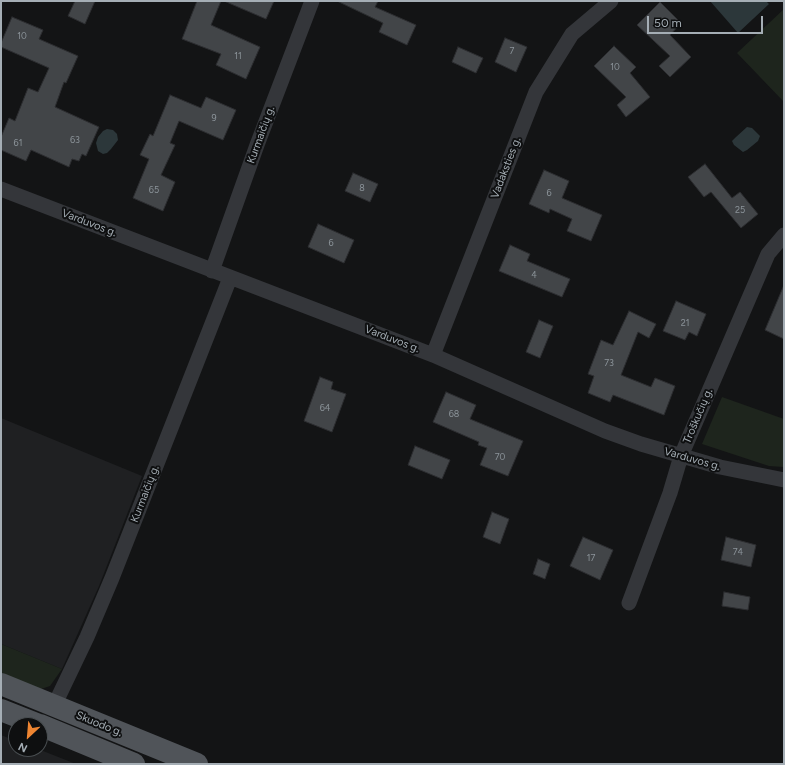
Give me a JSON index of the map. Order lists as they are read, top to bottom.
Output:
{
  "streets": {
    "main road": ["Skuodo g."],
    "street": [
      "Kurmaičių g.",
      "Vadaksties g.",
      "Varduvos g.",
      "Troškučių g."
    ]
  },
  "crossings": [
    ["Kurmaičių g.", "Varduvos g."],
    ["Kurmaičių g.", "Skuodo g."],
    ["Vadaksties g.", "Varduvos g."],
    ["Varduvos g.", "Troškučių g."]
  ],
  "house_numbers": [
    "10",
    "7",
    "11",
    "10",
    "9",
    "63",
    "61",
    "8",
    "65",
    "6",
    "25",
    "6",
    "4",
    "21",
    "73",
    "64",
    "68",
    "70",
    "74",
    "17"
  ],
  "scale_bar": "50 m",
  "north": "bottom left"
}
